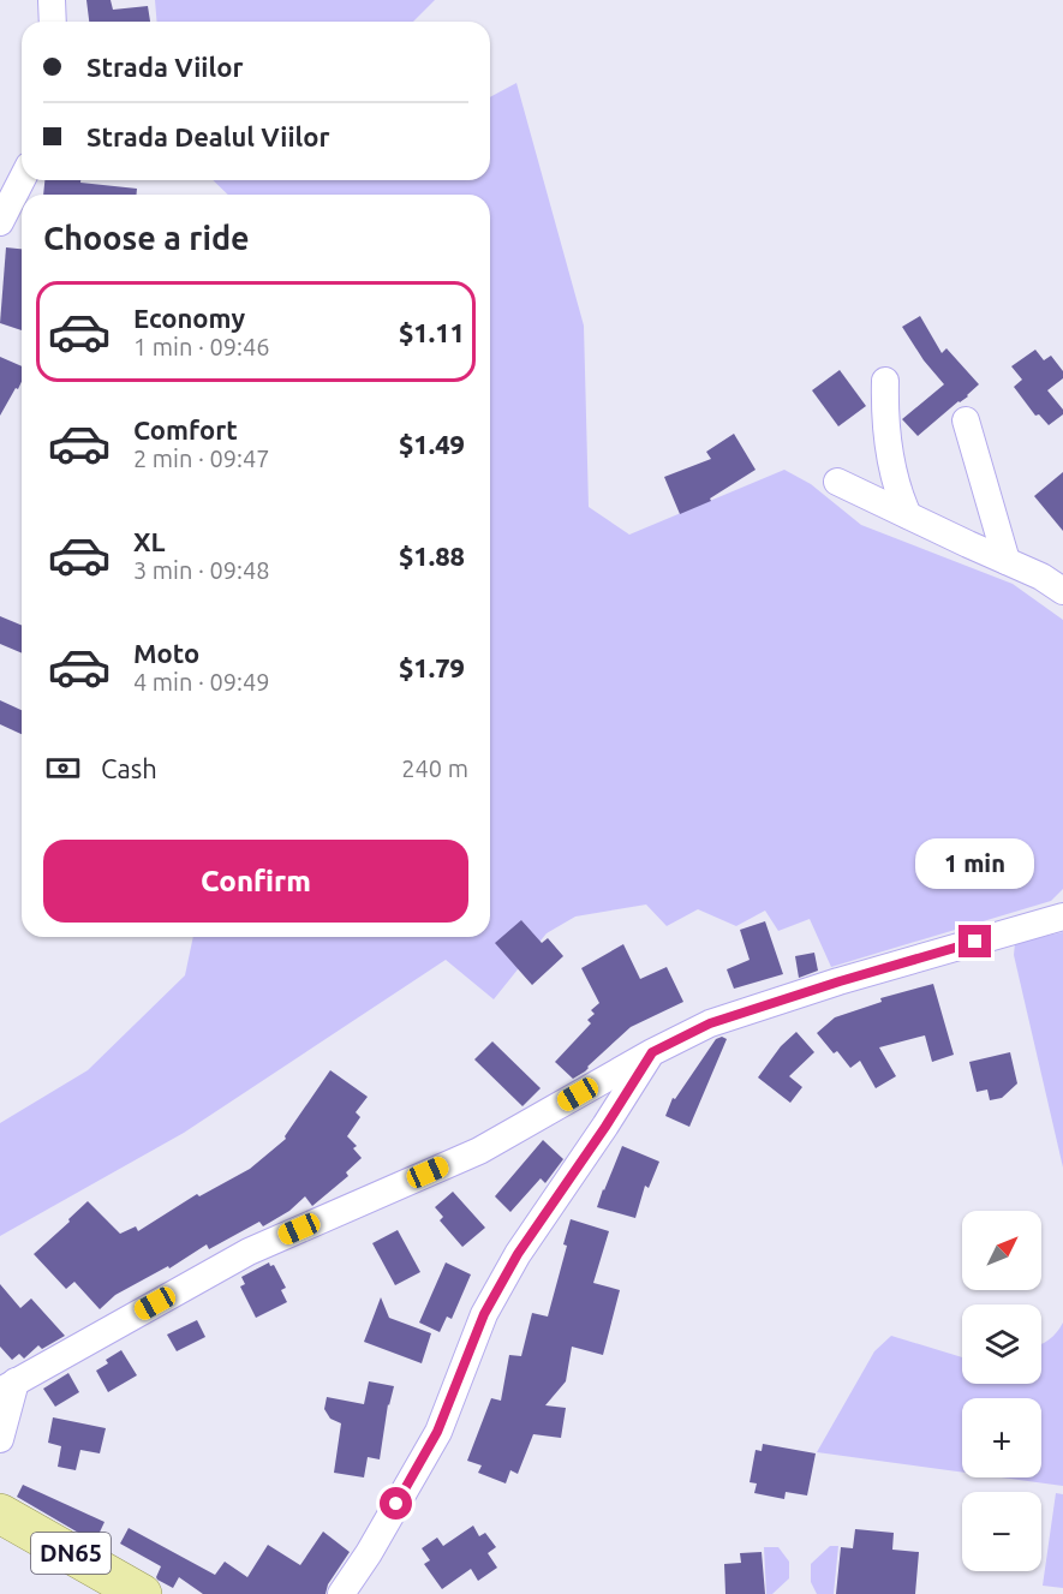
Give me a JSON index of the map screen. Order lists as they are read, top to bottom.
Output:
{
  "streets": {
    "main road": ["DN65"]
  },
  "north": "top right",
  "page": {
    "banner": ["Strada Viilor", "Strada Dealul Viilor"],
    "heading": "Choose a ride",
    "list": [
      {
        "name": "Economy",
        "note": "1 min · 09:46",
        "value": "$1.11"
      },
      {
        "name": "Comfort",
        "note": "2 min · 09:47",
        "value": "$1.49"
      },
      {
        "name": "XL",
        "note": "3 min · 09:48",
        "value": "$1.88"
      },
      {
        "name": "Moto",
        "note": "4 min · 09:49",
        "value": "$1.79"
      }
    ],
    "pay": ["Cash", "240 m"],
    "buttons": "Confirm",
    "bubble": "1 min",
    "map_buttons": ["+", "−"]
  }
}
